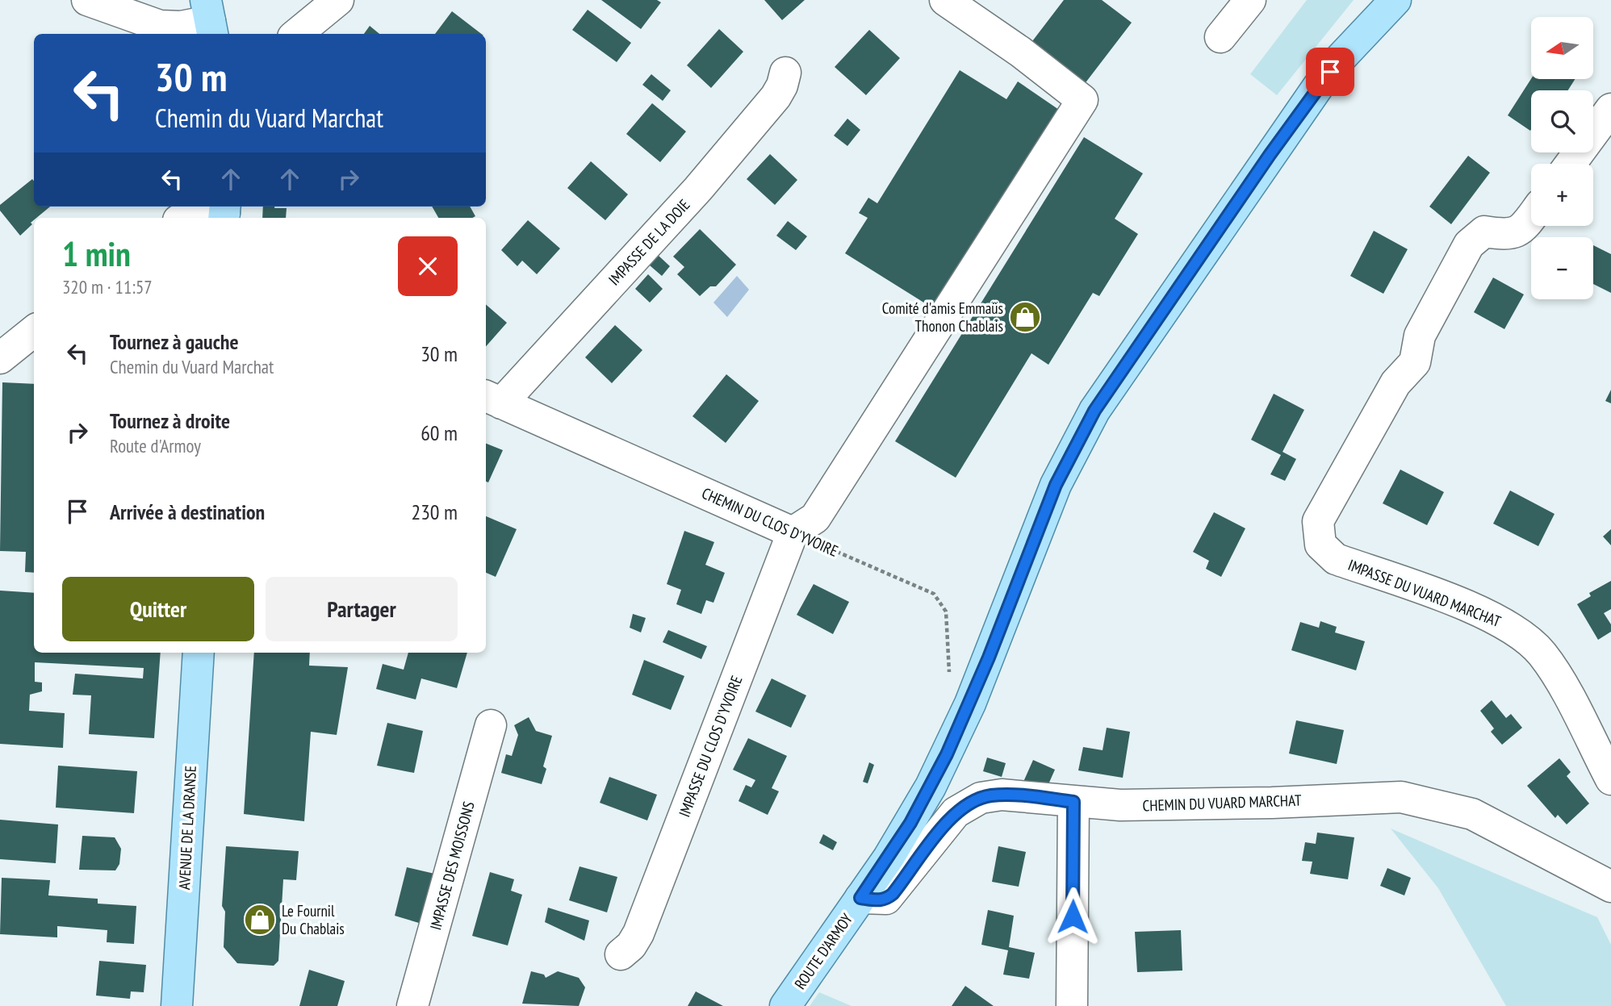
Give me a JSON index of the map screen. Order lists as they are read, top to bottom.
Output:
{
  "streets": {
    "main road": ["AVENUE DE LA DRANSE", "ROUTE D'ARMOY"],
    "street": [
      "IMPASSE DE LA DOIE",
      "CHEMIN DU CLOS D'YVOIRE",
      "IMPASSE DU VUARD MARCHAT",
      "IMPASSE DU CLOS D'YVOIRE",
      "CHEMIN DU VUARD MARCHAT",
      "IMPASSE DES MOISSONS"
    ]
  },
  "crossings": [
    ["IMPASSE DE LA DOIE", "CHEMIN DU CLOS D'YVOIRE"],
    ["CHEMIN DU CLOS D'YVOIRE", "IMPASSE DU CLOS D'YVOIRE"],
    ["CHEMIN DU VUARD MARCHAT", "ROUTE D'ARMOY"]
  ],
  "places": {
    "shop": ["Comité d'amis Emmaüs Thonon Chablais", "Le Fournil Du Chablais"]
  },
  "north": "left",
  "page": {
    "map_buttons": ["+", "−"],
    "turn": ["30 m", "Chemin du Vuard Marchat"],
    "heading": ["1 min", "320 m · 11:57"],
    "list": [
      {
        "name": "Tournez à gauche",
        "note": "Chemin du Vuard Marchat",
        "value": "30 m"
      },
      {
        "name": "Tournez à droite",
        "note": "Route d'Armoy",
        "value": "60 m"
      },
      {
        "name": "Arrivée à destination",
        "value": "230 m"
      }
    ],
    "buttons": ["Quitter", "Partager"]
  }
}
